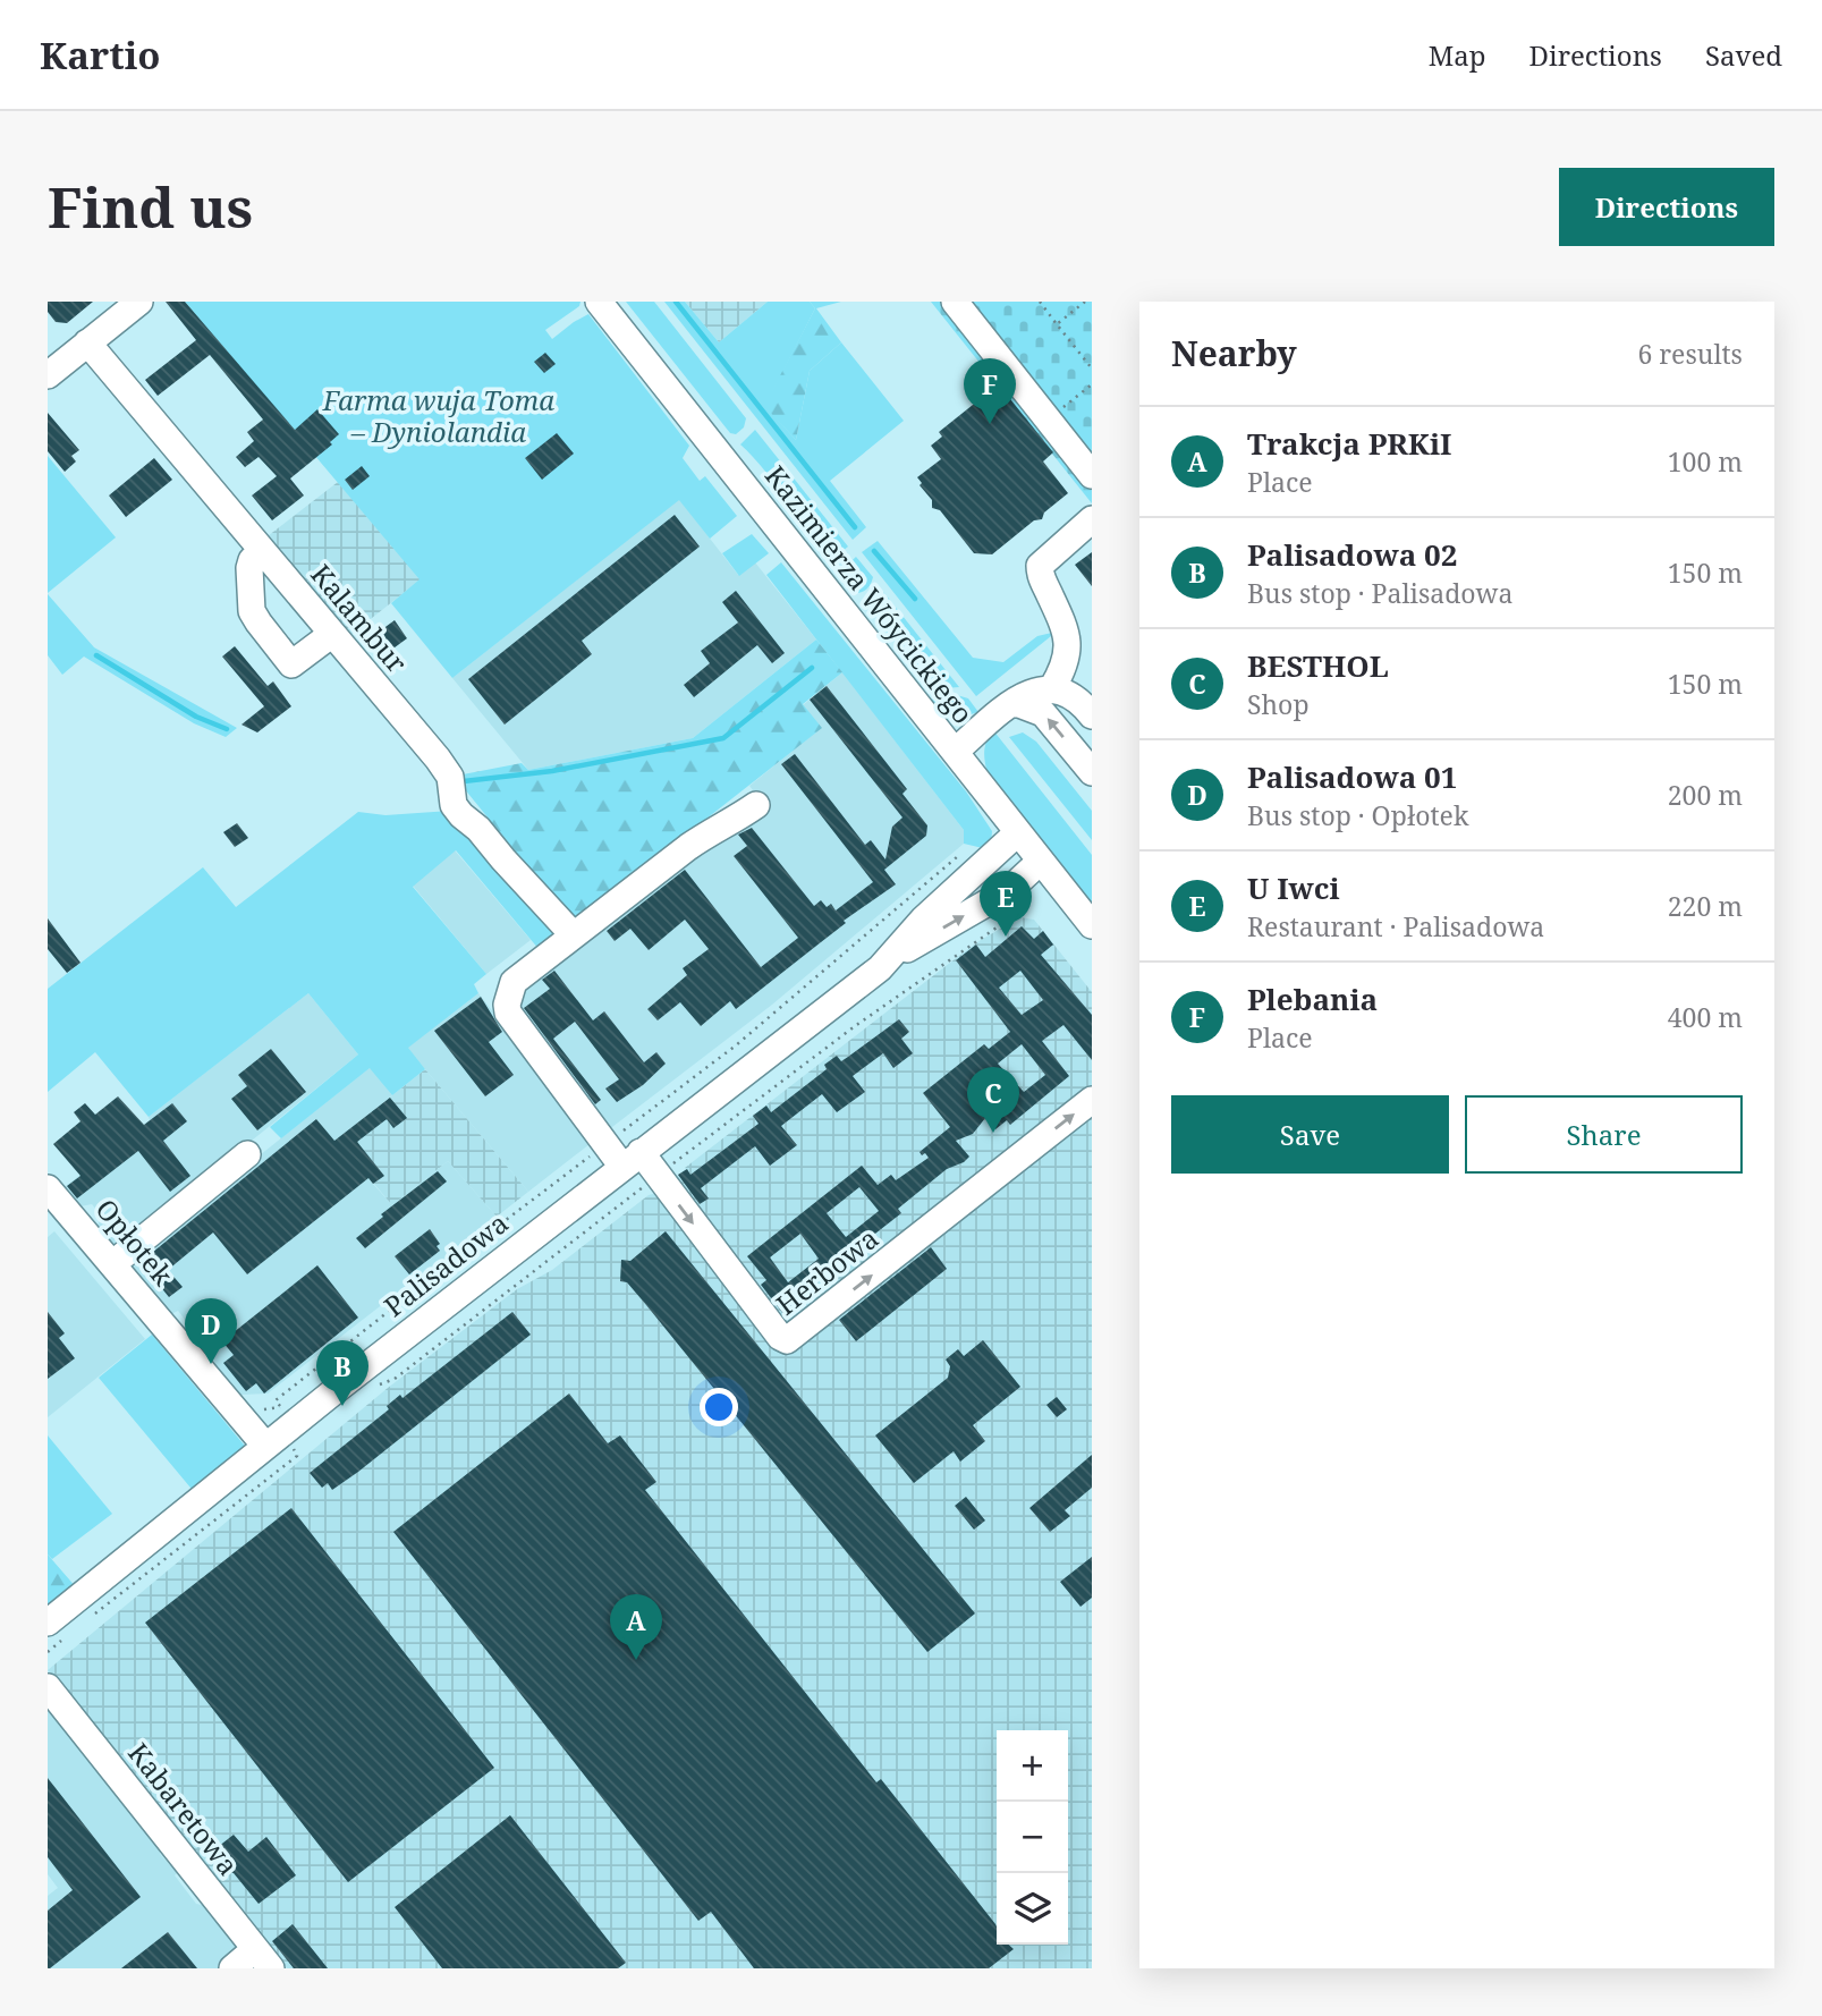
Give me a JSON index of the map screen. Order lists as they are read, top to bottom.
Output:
{
  "streets": {
    "street": [
      "Kazimierza Wóycickiego",
      "Kalambur",
      "Opłotek",
      "Palisadowa",
      "Herbowa",
      "Kabaretowa"
    ]
  },
  "crossings": [
    ["Kazimierza Wóycickiego", "Palisadowa"],
    ["Kalambur", "Herbowa"],
    ["Opłotek", "Palisadowa"],
    ["Palisadowa", "Herbowa"]
  ],
  "parks": ["Farma wuja Toma – Dyniolandia"],
  "page": {
    "header": "Kartio",
    "nav": ["Map", "Directions", "Saved"],
    "buttons": [
      "Directions",
      ["Save", "Share"]
    ],
    "title": "Find us",
    "heading": ["Nearby", "6 results"],
    "pins": [
      "F",
      "E",
      "C",
      "D",
      "B",
      "A"
    ],
    "list": [
      {
        "mark": "A",
        "name": "Trakcja PRKiI",
        "note": "Place",
        "value": "100 m"
      },
      {
        "mark": "B",
        "name": "Palisadowa 02",
        "note": "Bus stop · Palisadowa",
        "value": "150 m"
      },
      {
        "mark": "C",
        "name": "BESTHOL",
        "note": "Shop",
        "value": "150 m"
      },
      {
        "mark": "D",
        "name": "Palisadowa 01",
        "note": "Bus stop · Opłotek",
        "value": "200 m"
      },
      {
        "mark": "E",
        "name": "U Iwci",
        "note": "Restaurant · Palisadowa",
        "value": "220 m"
      },
      {
        "mark": "F",
        "name": "Plebania",
        "note": "Place",
        "value": "400 m"
      }
    ],
    "map_buttons": ["+", "−"]
  }
}
